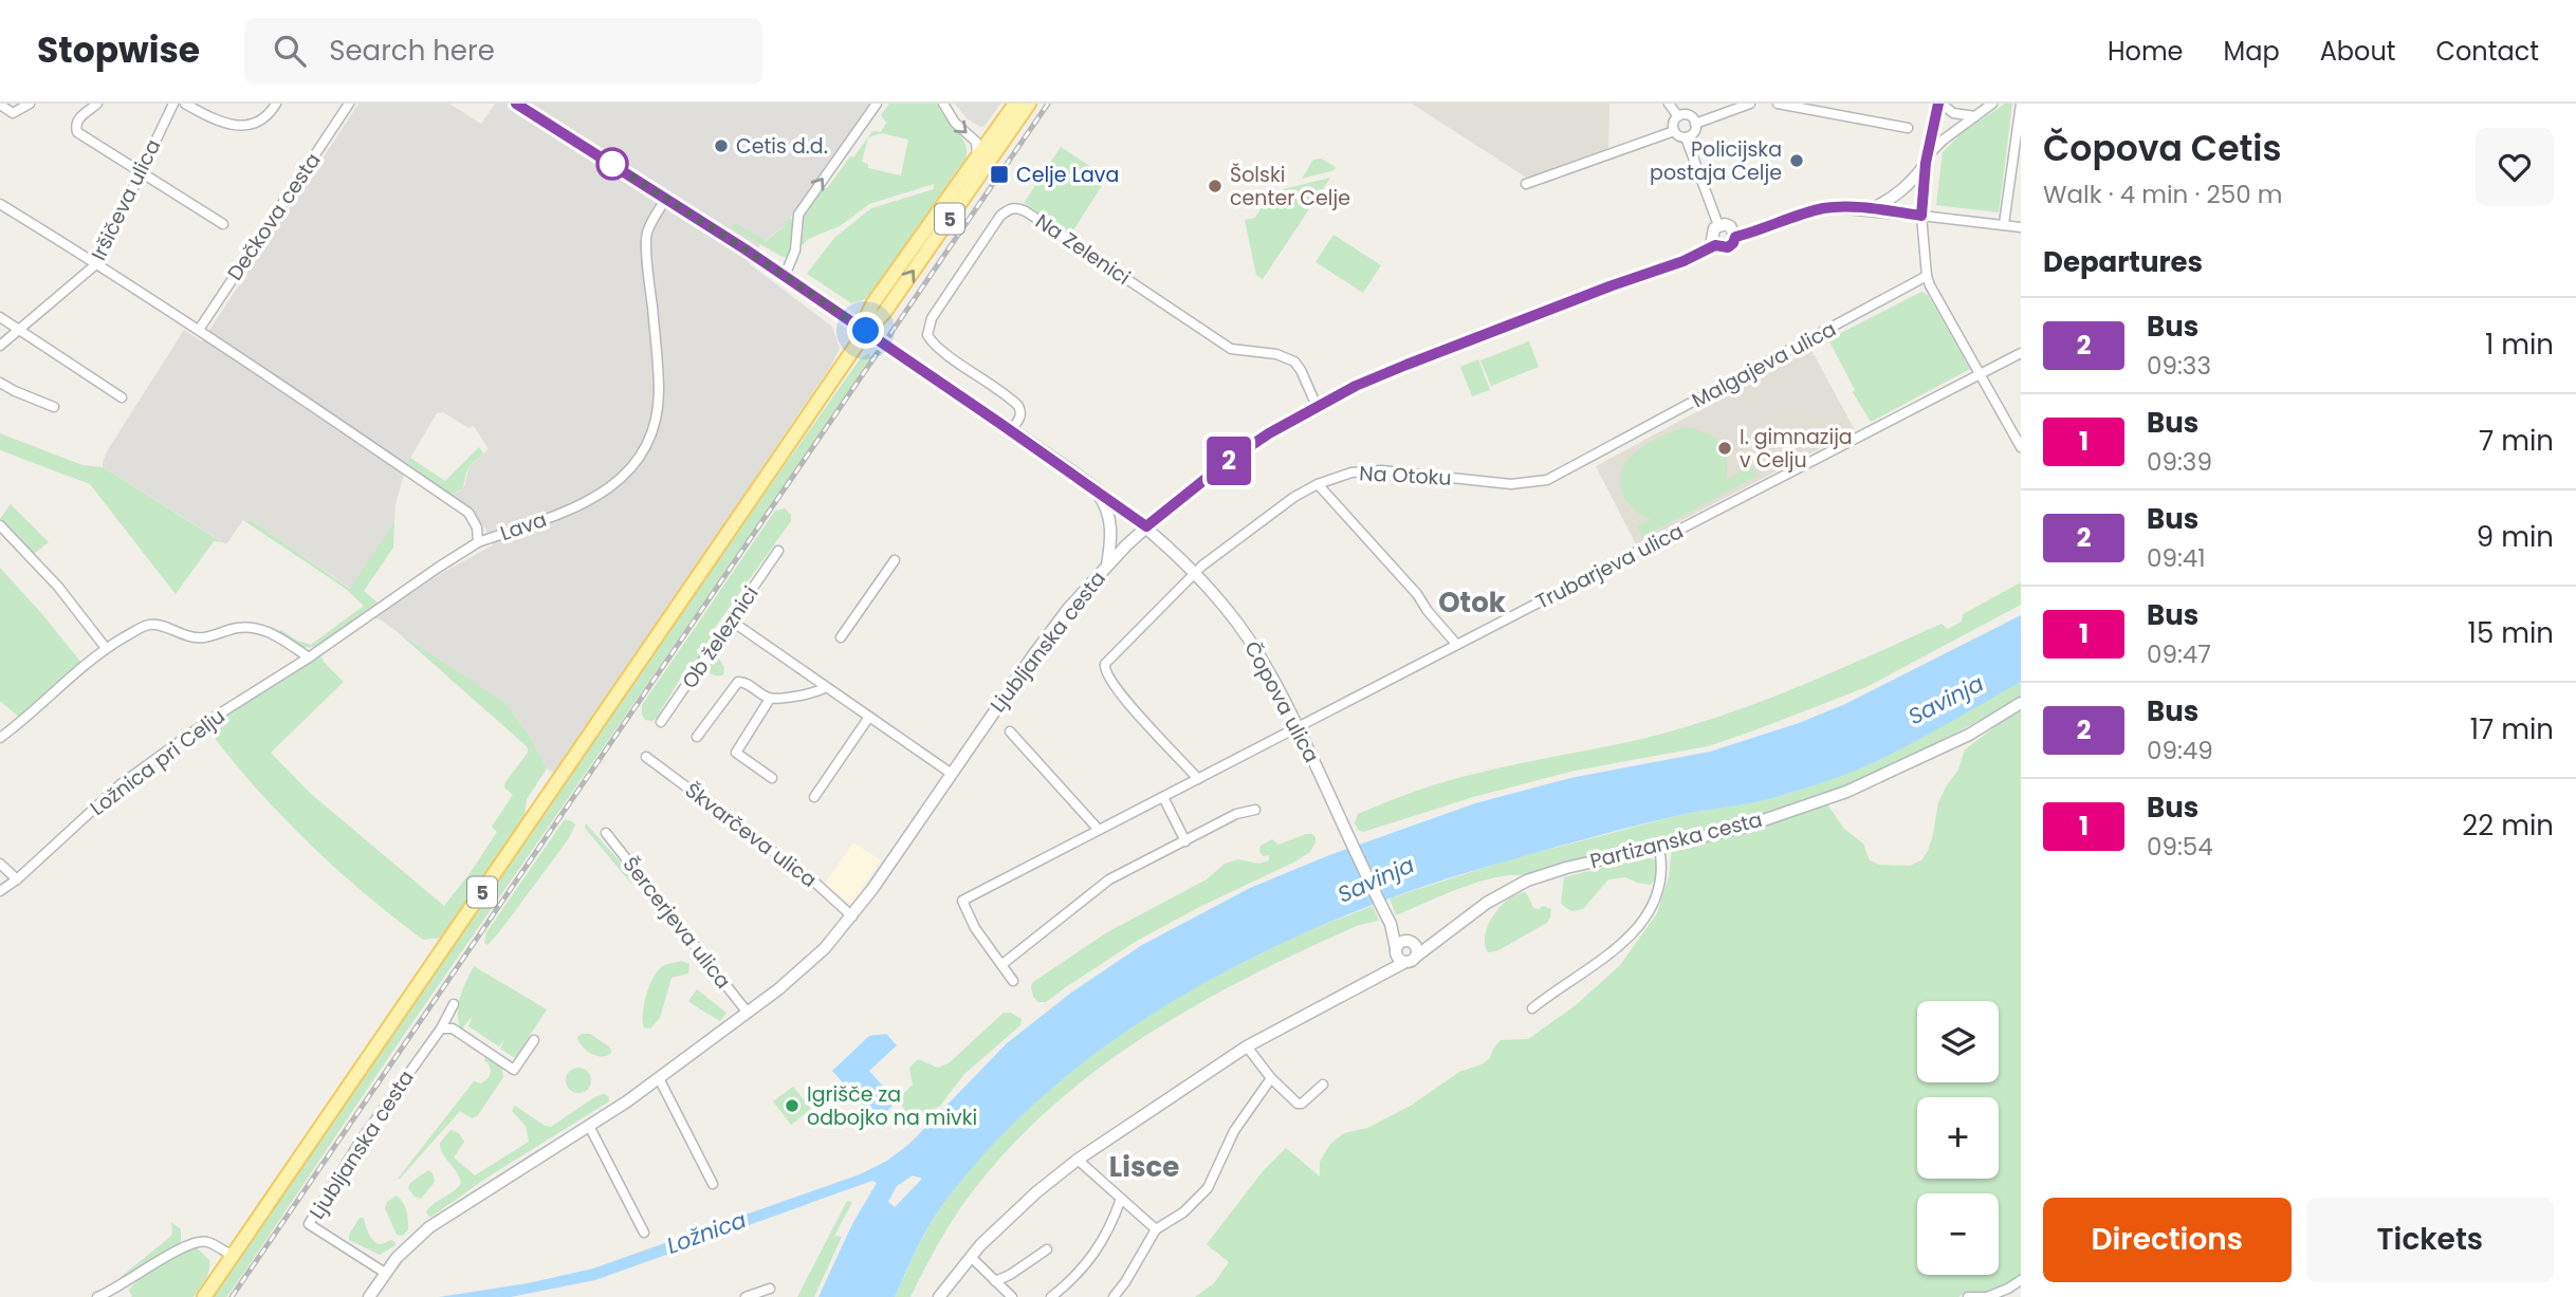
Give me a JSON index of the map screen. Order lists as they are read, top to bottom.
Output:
{
  "streets": {
    "main road": ["5"],
    "street": [
      "Iršičeva ulica",
      "Dečkova cesta",
      "Na Zelenici",
      "Malgajeva ulica",
      "Na Otoku",
      "Lava",
      "Trubarjeva ulica",
      "Ob železnici",
      "Ljubljanska cesta",
      "Čopova ulica",
      "Ložnica pri Celju",
      "Škvarčeva ulica",
      "Partizanska cesta",
      "Šercerjeva ulica"
    ]
  },
  "crossings": [
    ["Iršičeva ulica", "Lava"],
    ["Dečkova cesta", "Lava"],
    ["5", "Čopova ulica"],
    ["Na Zelenici", "Ljubljanska cesta"],
    ["Na Zelenici", "Čopova ulica"],
    ["Malgajeva ulica", "Na Otoku"],
    ["Na Otoku", "Čopova ulica"],
    ["Lava", "Čopova ulica"],
    ["Lava", "Ložnica pri Celju"],
    ["Trubarjeva ulica", "Čopova ulica"],
    ["Ljubljanska cesta", "Čopova ulica"],
    ["Ljubljanska cesta", "Škvarčeva ulica"],
    ["Ljubljanska cesta", "Šercerjeva ulica"],
    ["Čopova ulica", "Partizanska cesta"]
  ],
  "districts": ["Otok", "Lisce"],
  "water": ["Savinja", "Ložnica"],
  "places": {
    "other": [
      "Cetis d.d.",
      "Policijska postaja Celje",
      "Šolski center Celje",
      "I. gimnazija v Celju",
      "Igrišče za odbojko na mivki"
    ],
    "transit": ["Celje Lava"]
  },
  "lines": ["bus line 2"],
  "page": {
    "header": "Stopwise",
    "search": "Search here",
    "nav": [
      "Home",
      "Map",
      "About",
      "Contact"
    ],
    "on_map": "2",
    "heading": [
      ["Čopova Cetis", "Walk · 4 min · 250 m"],
      "Departures"
    ],
    "list": [
      {
        "mark": "2",
        "name": "Bus",
        "note": "09:33",
        "value": "1 min"
      },
      {
        "mark": "1",
        "name": "Bus",
        "note": "09:39",
        "value": "7 min"
      },
      {
        "mark": "2",
        "name": "Bus",
        "note": "09:41",
        "value": "9 min"
      },
      {
        "mark": "1",
        "name": "Bus",
        "note": "09:47",
        "value": "15 min"
      },
      {
        "mark": "2",
        "name": "Bus",
        "note": "09:49",
        "value": "17 min"
      },
      {
        "mark": "1",
        "name": "Bus",
        "note": "09:54",
        "value": "22 min"
      }
    ],
    "map_buttons": ["+", "−"],
    "buttons": ["Directions", "Tickets"]
  }
}
